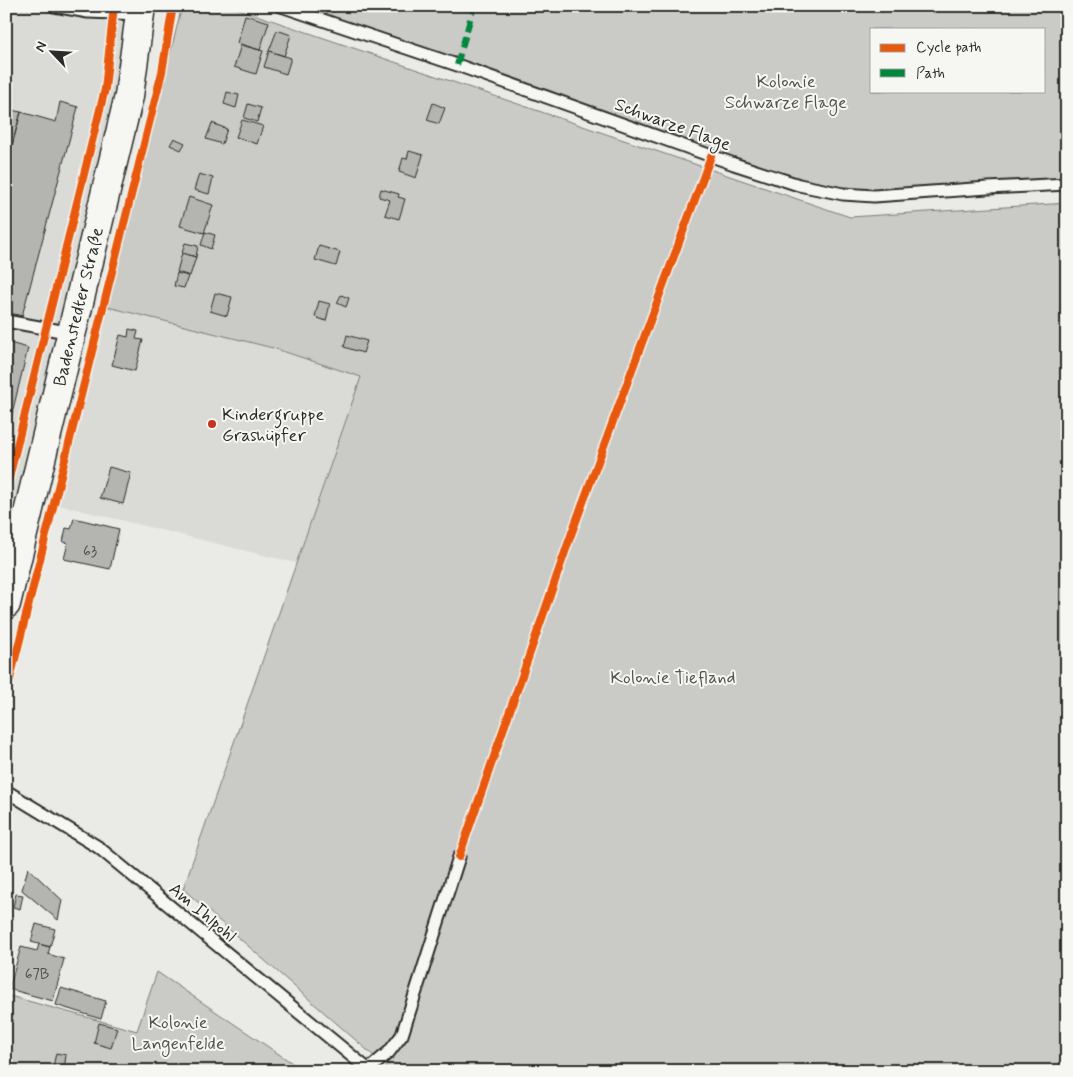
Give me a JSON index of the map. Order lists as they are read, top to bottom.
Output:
{
  "streets": {
    "street": ["Badenstedter Straße"],
    "lane": ["Schwarze Flage", "Am Ihlpohl"]
  },
  "parks": ["Kolonie Schwarze Flage", "Kolonie Tiefland", "Kolonie Langenfelde"],
  "places": ["Kindergruppe Grashüpfer"],
  "house_numbers": ["63", "67B"],
  "legend": ["Cycle path", "Path"],
  "north": "top left"
}
